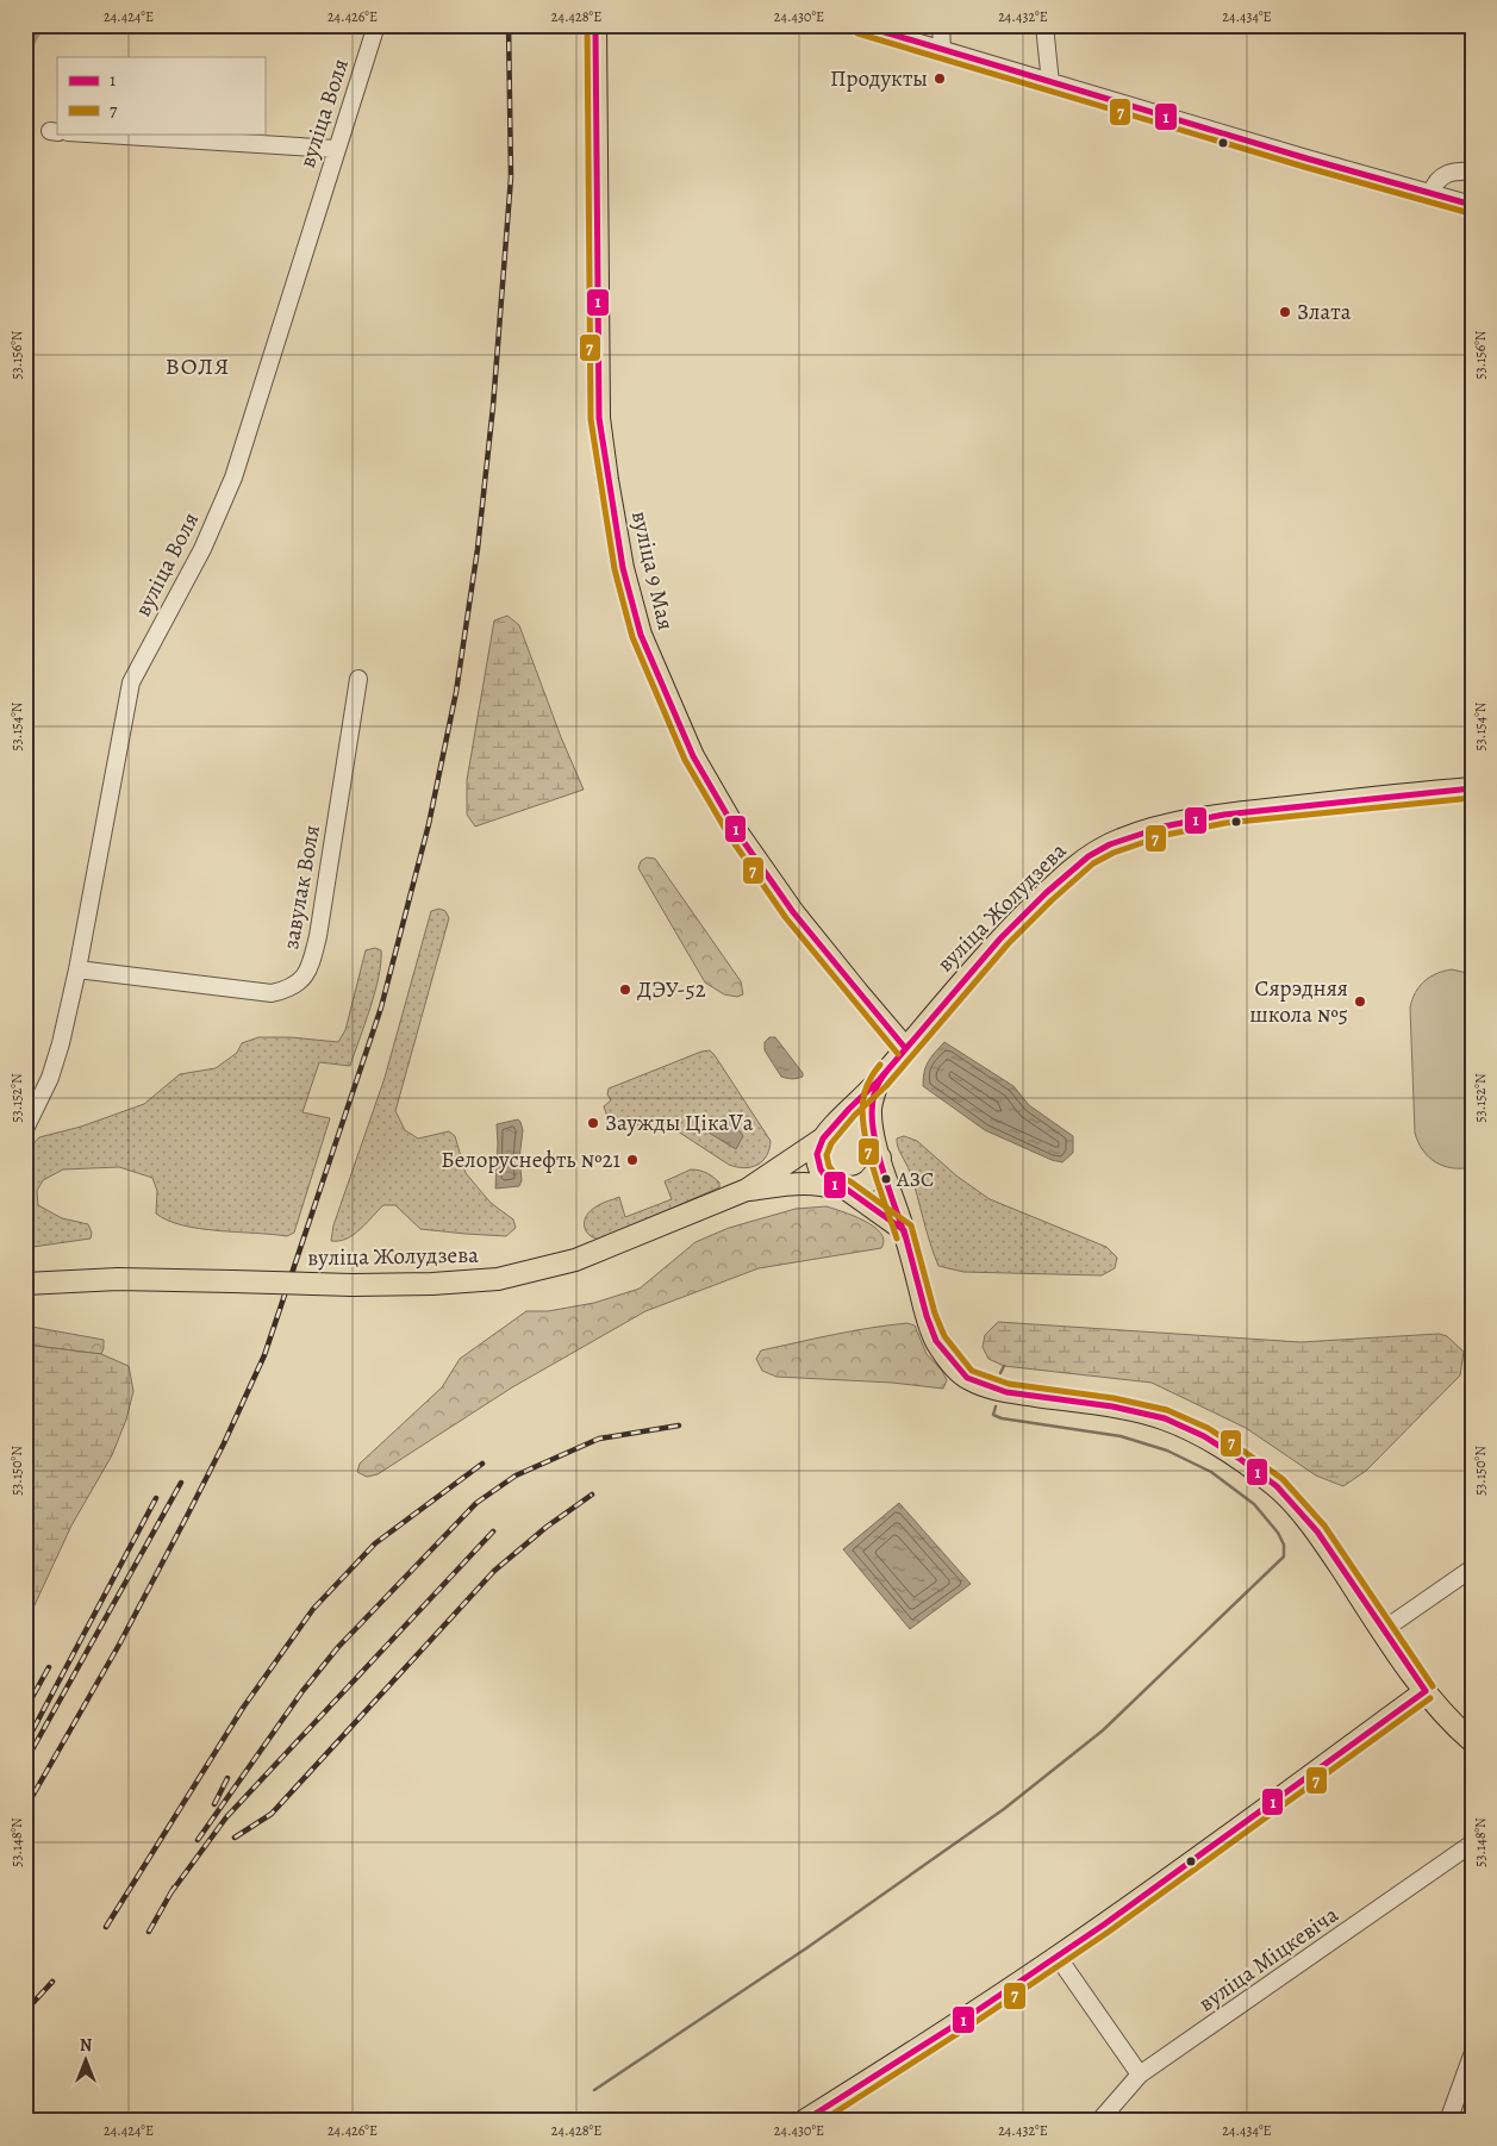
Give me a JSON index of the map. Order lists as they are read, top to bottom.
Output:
{
  "streets": {
    "main road": ["вуліца 9 Мая", "вуліца Жолудзева"],
    "street": ["вуліца Воля", "завулак Воля", "вуліца Міцкевіча"]
  },
  "crossings": [
    ["вуліца Воля", "завулак Воля"],
    ["вуліца 9 Мая", "вуліца Жолудзева"]
  ],
  "districts": ["ВОЛЯ"],
  "places": [
    "Продукты",
    "Злата",
    "ДЭУ-52",
    "Сярэдняя школа №5",
    "Заужды ЦікаVа",
    "Белоруснефть №21",
    "АЗС"
  ],
  "lines": ["transit line 1", "transit line 7"],
  "legend": ["1", "7"],
  "north": "top",
  "coordinates": [
    "24.424°E",
    "24.426°E",
    "24.428°E",
    "24.430°E",
    "24.432°E",
    "24.434°E",
    "53.156°N",
    "53.154°N",
    "53.152°N",
    "53.150°N",
    "53.148°N"
  ]
}
